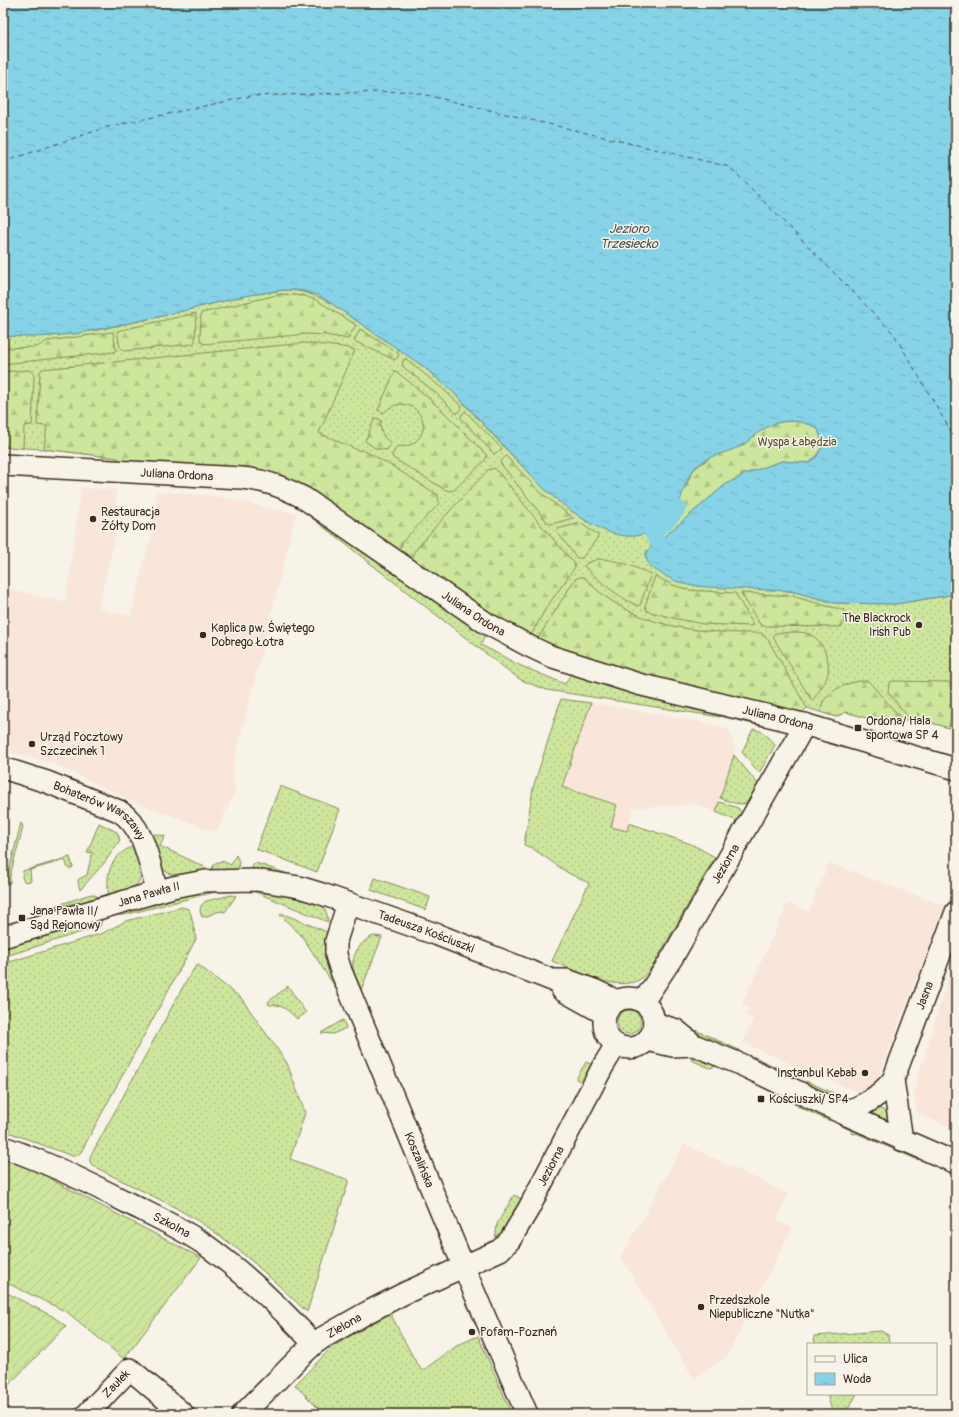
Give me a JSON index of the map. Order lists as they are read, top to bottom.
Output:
{
  "streets": {
    "street": [
      "Juliana Ordona",
      "Bohaterów Warszawy",
      "Jeziorna",
      "Jana Pawła II",
      "Tadeusza Kościuszki",
      "Jasna",
      "Koszalińska",
      "Szkolna",
      "Zielona",
      "Zaułek"
    ]
  },
  "crossings": [
    ["Juliana Ordona", "Jeziorna"],
    ["Bohaterów Warszawy", "Jana Pawła II"],
    ["Jeziorna", "Tadeusza Kościuszki"],
    ["Jeziorna", "Koszalińska"],
    ["Jeziorna", "Zielona"],
    ["Jana Pawła II", "Tadeusza Kościuszki"],
    ["Tadeusza Kościuszki", "Koszalińska"],
    ["Koszalińska", "Zielona"],
    ["Szkolna", "Zielona"]
  ],
  "water": ["Jezioro Trzesiecko"],
  "parks": ["Wyspa Łabędzia"],
  "places": {
    "other": [
      "Restauracja Żółty Dom",
      "The Blackrock Irish Pub",
      "Kaplica pw. Świętego Dobrego Łotra",
      "Urząd Pocztowy Szczecinek 1",
      "Instanbul Kebab",
      "Przedszkole Niepubliczne \"Nutka\"",
      "Pofam-Poznań"
    ],
    "transit": ["Ordona/ Hala sportowa SP 4", "Jana Pawła II/ Sąd Rejonowy", "Kościuszki/ SP4"]
  },
  "legend": ["Ulica", "Woda"]
}
